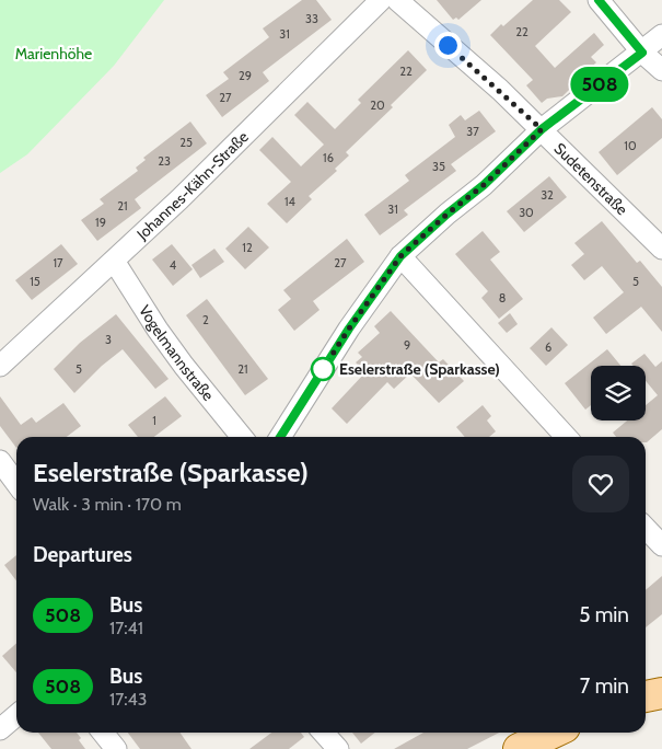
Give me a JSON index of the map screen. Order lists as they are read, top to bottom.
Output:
{
  "streets": {
    "street": ["Sudetenstraße", "Johannes-Kähn-Straße", "Vogelmannstraße"]
  },
  "crossings": [
    ["Johannes-Kähn-Straße", "Vogelmannstraße"]
  ],
  "parks": ["Marienhöhe"],
  "places": ["Eselerstraße (Sparkasse)"],
  "lines": ["bus line 508"],
  "house_numbers": [
    "33",
    "22",
    "31",
    "22",
    "29",
    "27",
    "20",
    "37",
    "25",
    "10",
    "16",
    "23",
    "35",
    "32",
    "14",
    "21",
    "31",
    "30",
    "19",
    "12",
    "17",
    "27",
    "4",
    "15",
    "5",
    "8",
    "2",
    "3",
    "9",
    "6",
    "5",
    "21",
    "1"
  ],
  "page": {
    "on_map": "508",
    "heading": [
      ["Eselerstraße (Sparkasse)", "Walk · 3 min · 170 m"],
      "Departures"
    ],
    "list": [
      {
        "mark": "508",
        "name": "Bus",
        "note": "17:41",
        "value": "5 min"
      },
      {
        "mark": "508",
        "name": "Bus",
        "note": "17:43",
        "value": "7 min"
      }
    ]
  }
}
